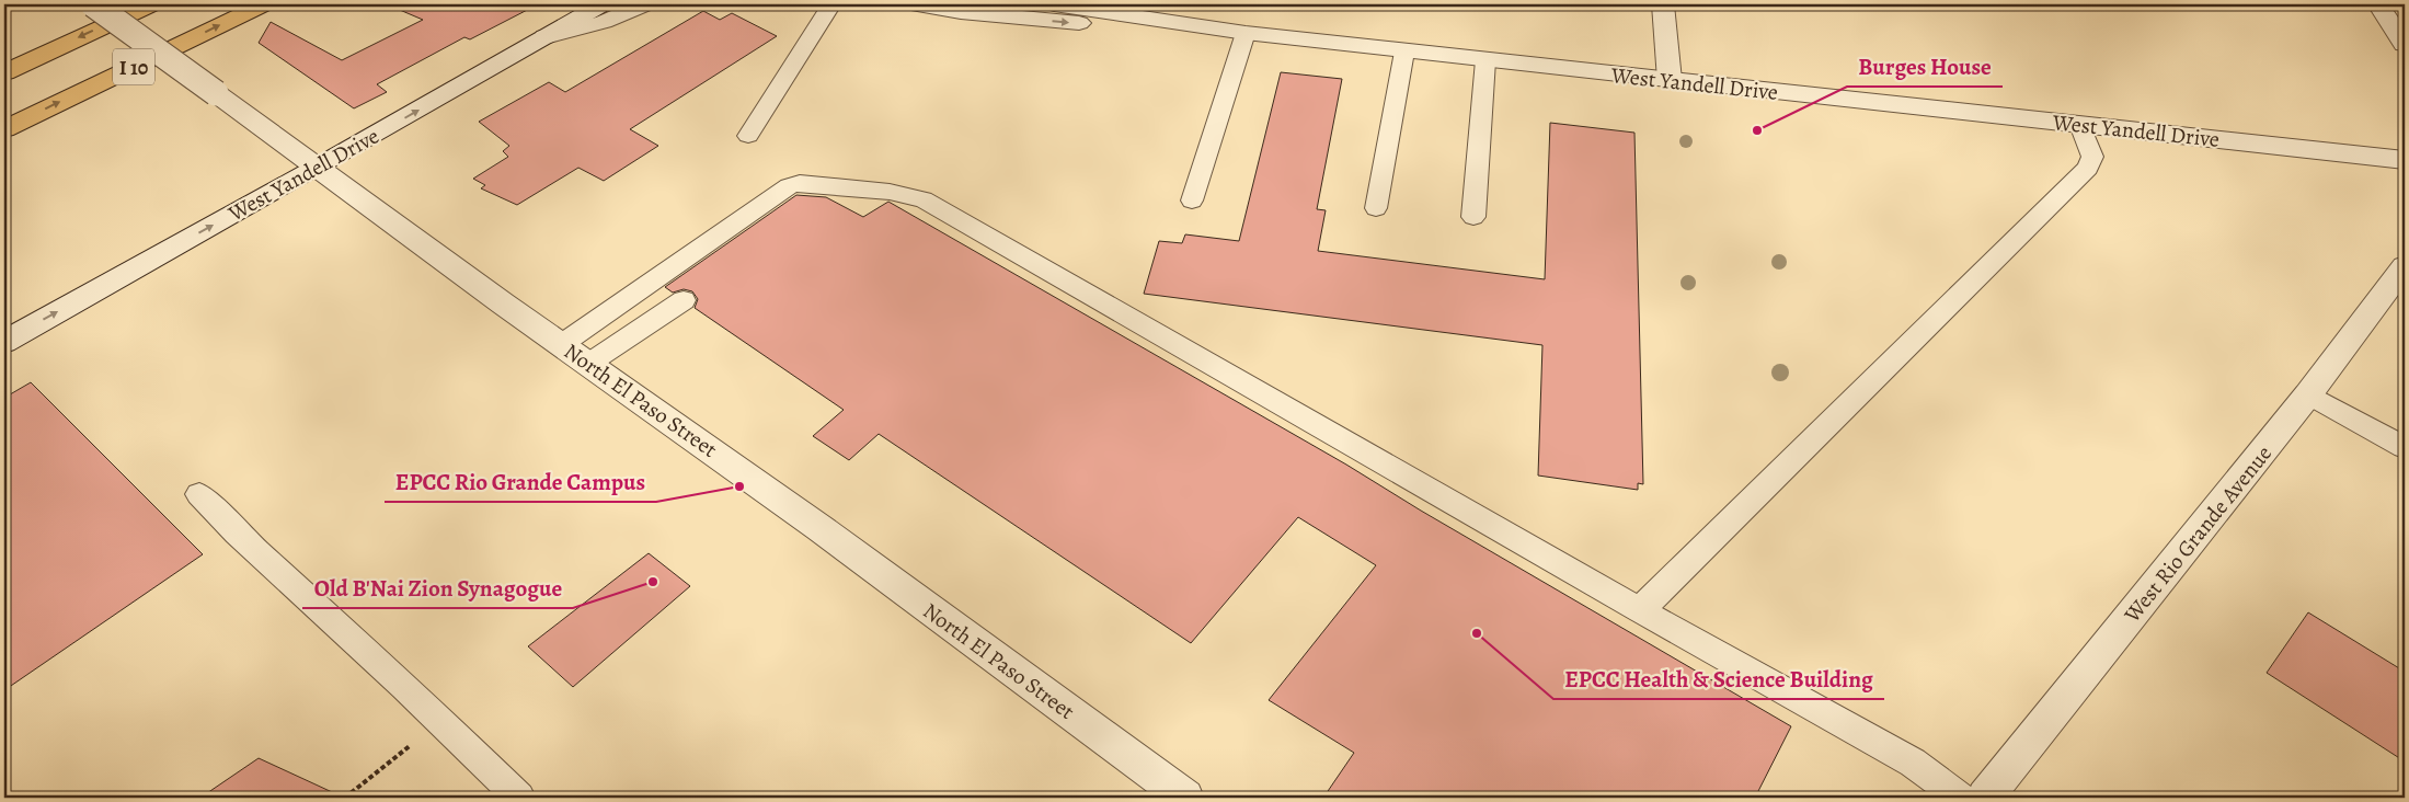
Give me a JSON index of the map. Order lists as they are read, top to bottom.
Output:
{
  "streets": {
    "highway": ["I 10"],
    "street": ["West Yandell Drive", "North El Paso Street", "West Rio Grande Avenue"]
  },
  "crossings": [
    ["West Yandell Drive", "North El Paso Street"]
  ],
  "one_way": ["West Yandell Drive"],
  "places": [
    "Burges House",
    "EPCC Rio Grande Campus",
    "Old B'Nai Zion Synagogue",
    "EPCC Health & Science Building"
  ]
}
